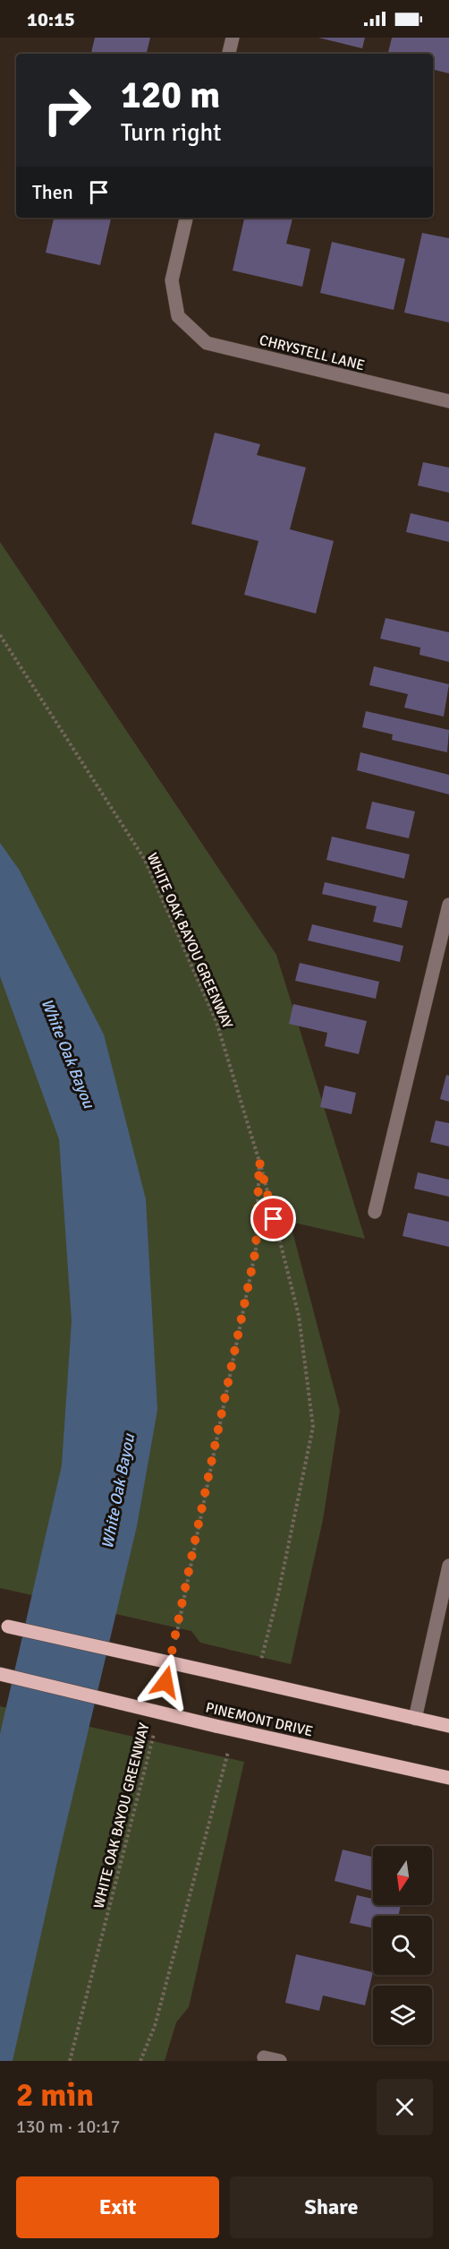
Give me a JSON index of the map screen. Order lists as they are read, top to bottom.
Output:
{
  "streets": {
    "main road": ["PINEMONT DRIVE"],
    "street": ["CHRYSTELL LANE"],
    "path": ["WHITE OAK BAYOU GREENWAY"]
  },
  "water": ["White Oak Bayou"],
  "north": "bottom",
  "page": {
    "status": "10:15",
    "turn": ["120 m", "Turn right"],
    "then": "Then",
    "heading": ["2 min", "130 m · 10:17"],
    "buttons": ["Exit", "Share"]
  }
}
